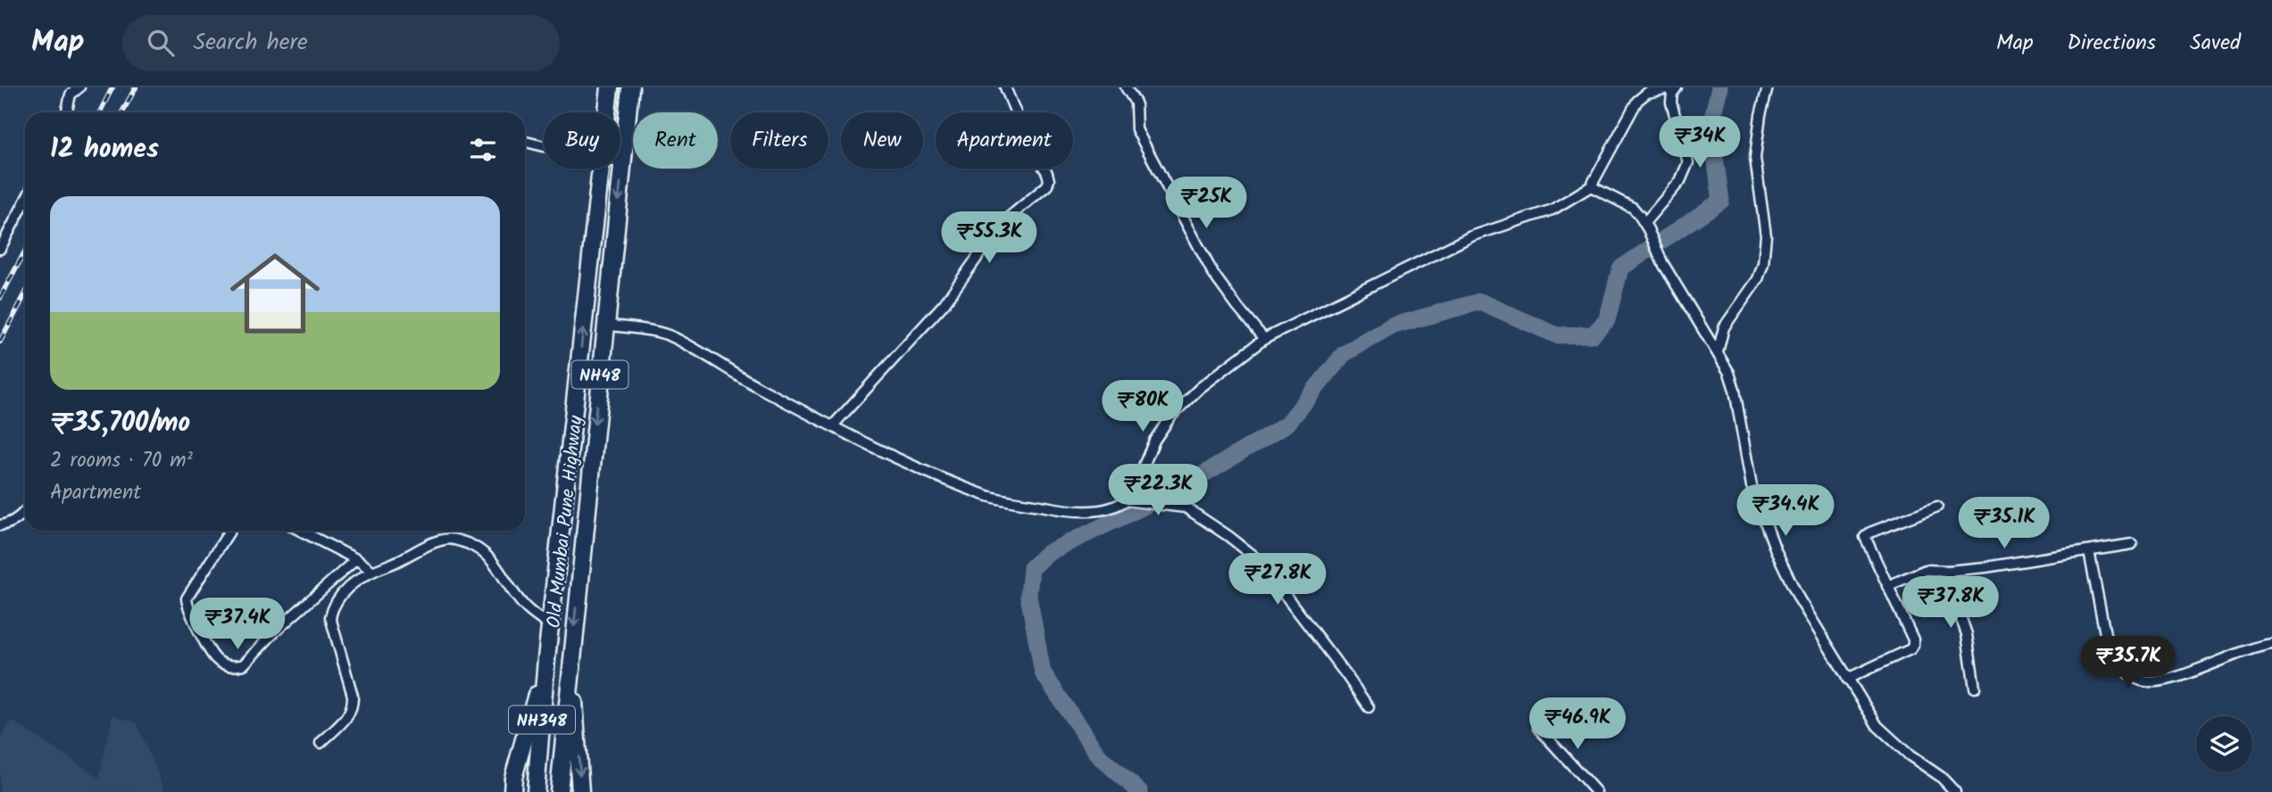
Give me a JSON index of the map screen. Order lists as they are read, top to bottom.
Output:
{
  "streets": {
    "highway": ["NH48", "Old Mumbai Pune Highway", "NH348"]
  },
  "crossings": [
    ["NH48", "Old Mumbai Pune Highway"],
    ["NH48", "NH348"],
    ["Old Mumbai Pune Highway", "NH348"]
  ],
  "page": {
    "header": "Map",
    "search": "Search here",
    "nav": ["Map", "Directions", "Saved"],
    "chip": [
      "Buy",
      "Rent",
      "Filters",
      "New",
      "Apartment"
    ],
    "heading": "12 homes",
    "price": [
      "₹34K",
      "₹25K",
      "₹55.3K",
      "₹80K",
      "₹22.3K",
      "₹34.4K",
      "₹35.1K",
      "₹27.8K",
      "₹37.8K",
      "₹37.4K",
      "₹35.7K",
      "₹46.9K"
    ],
    "list": [
      {
        "name": "₹35,700/mo",
        "note": "2 rooms · 70 m² · Apartment"
      }
    ]
  }
}
